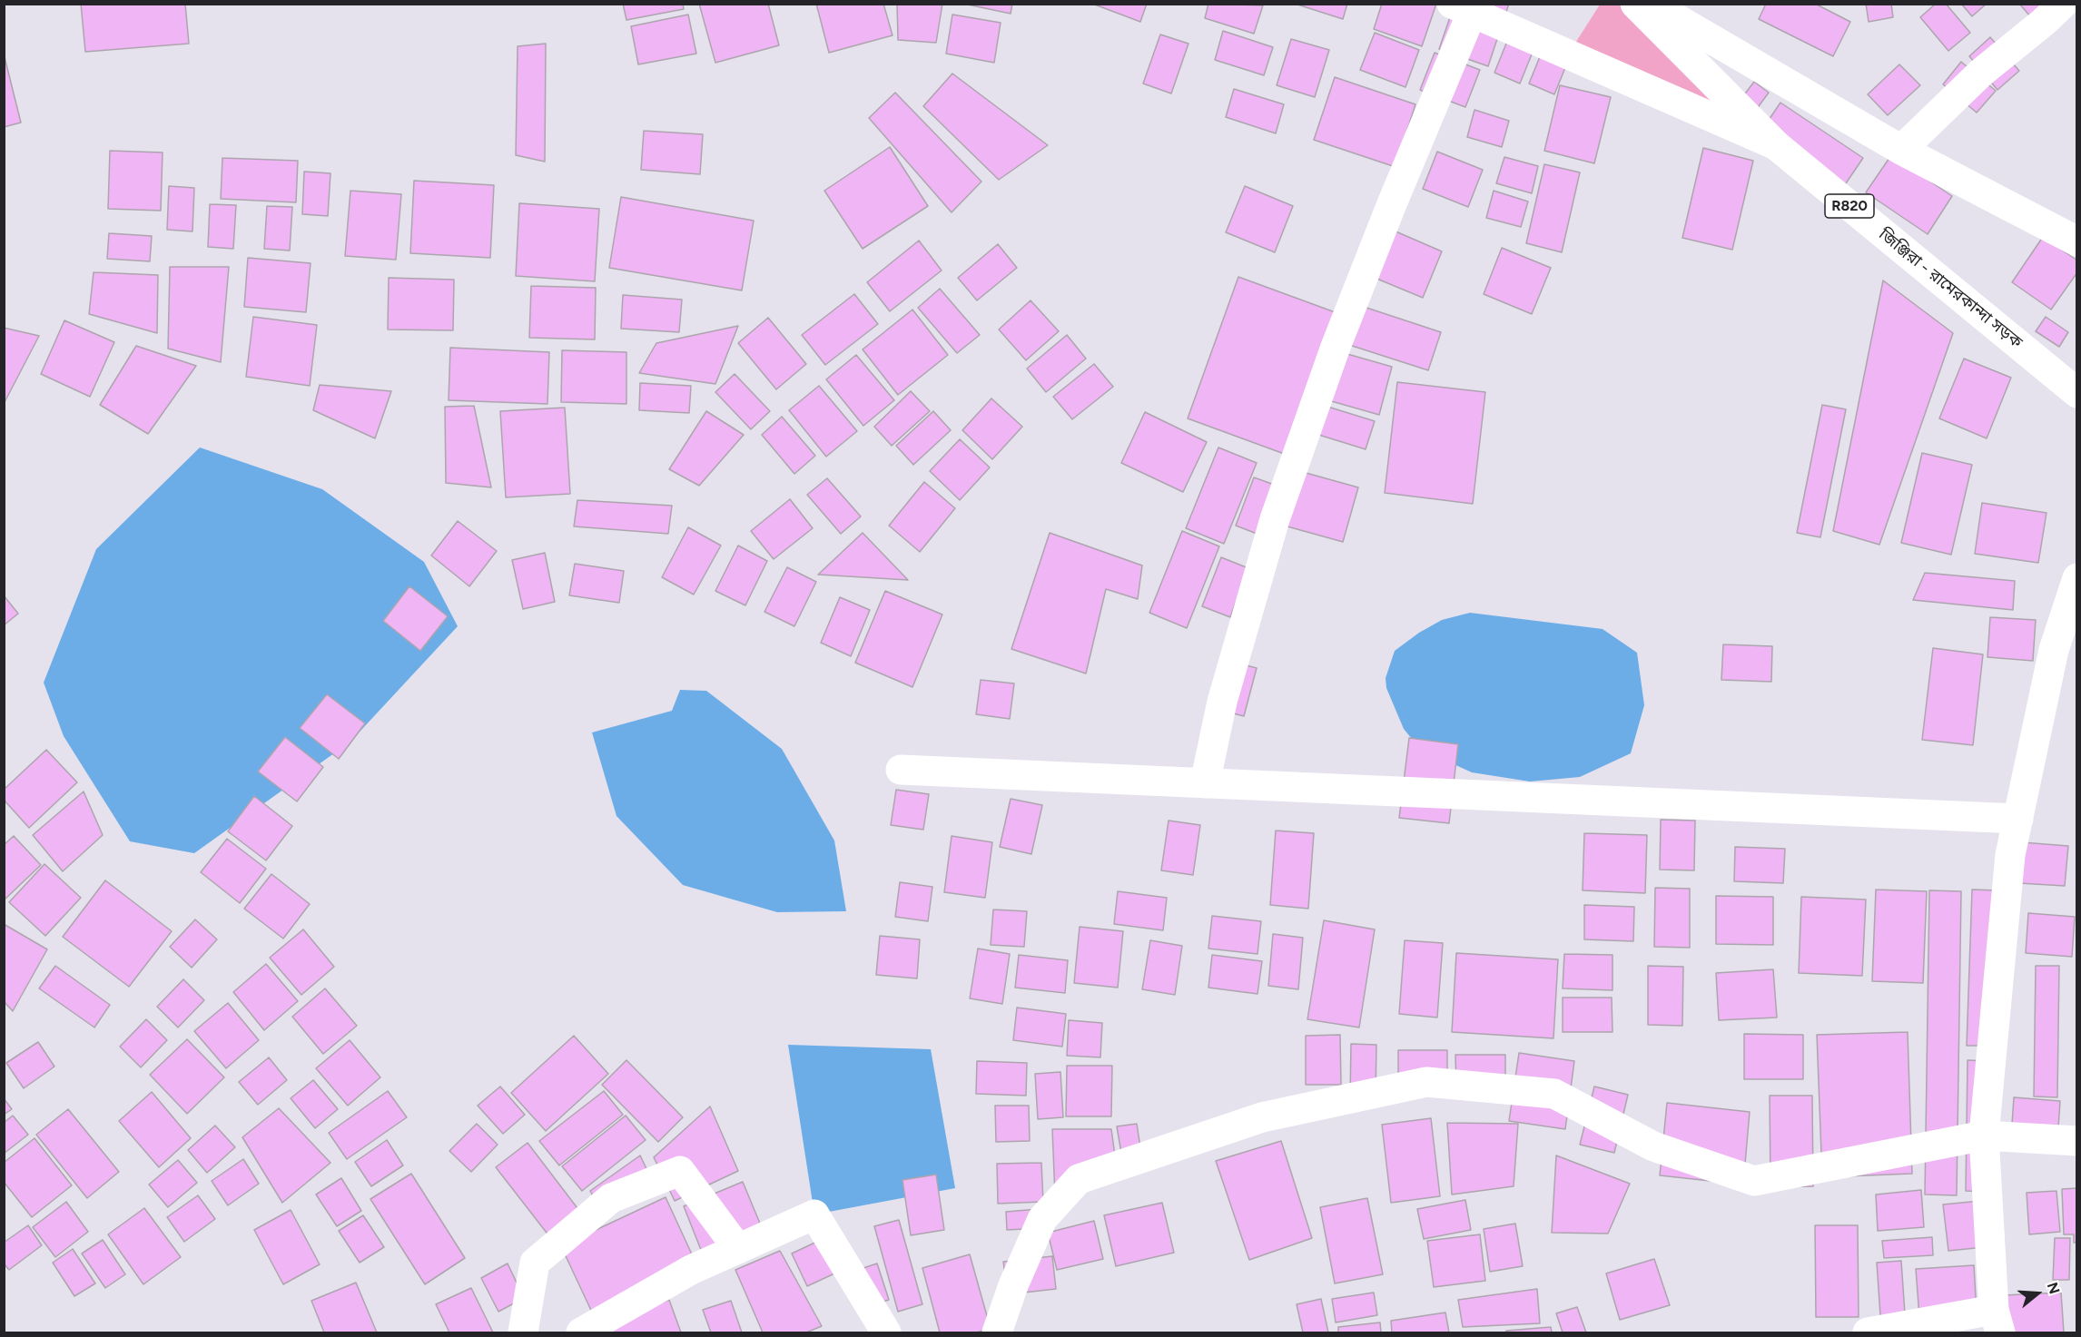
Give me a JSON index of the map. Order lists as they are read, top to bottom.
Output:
{
  "streets": {
    "street": ["R820", "জিঞ্জিরা - রামেরকান্দা সড়ক"]
  },
  "north": "right"
}
